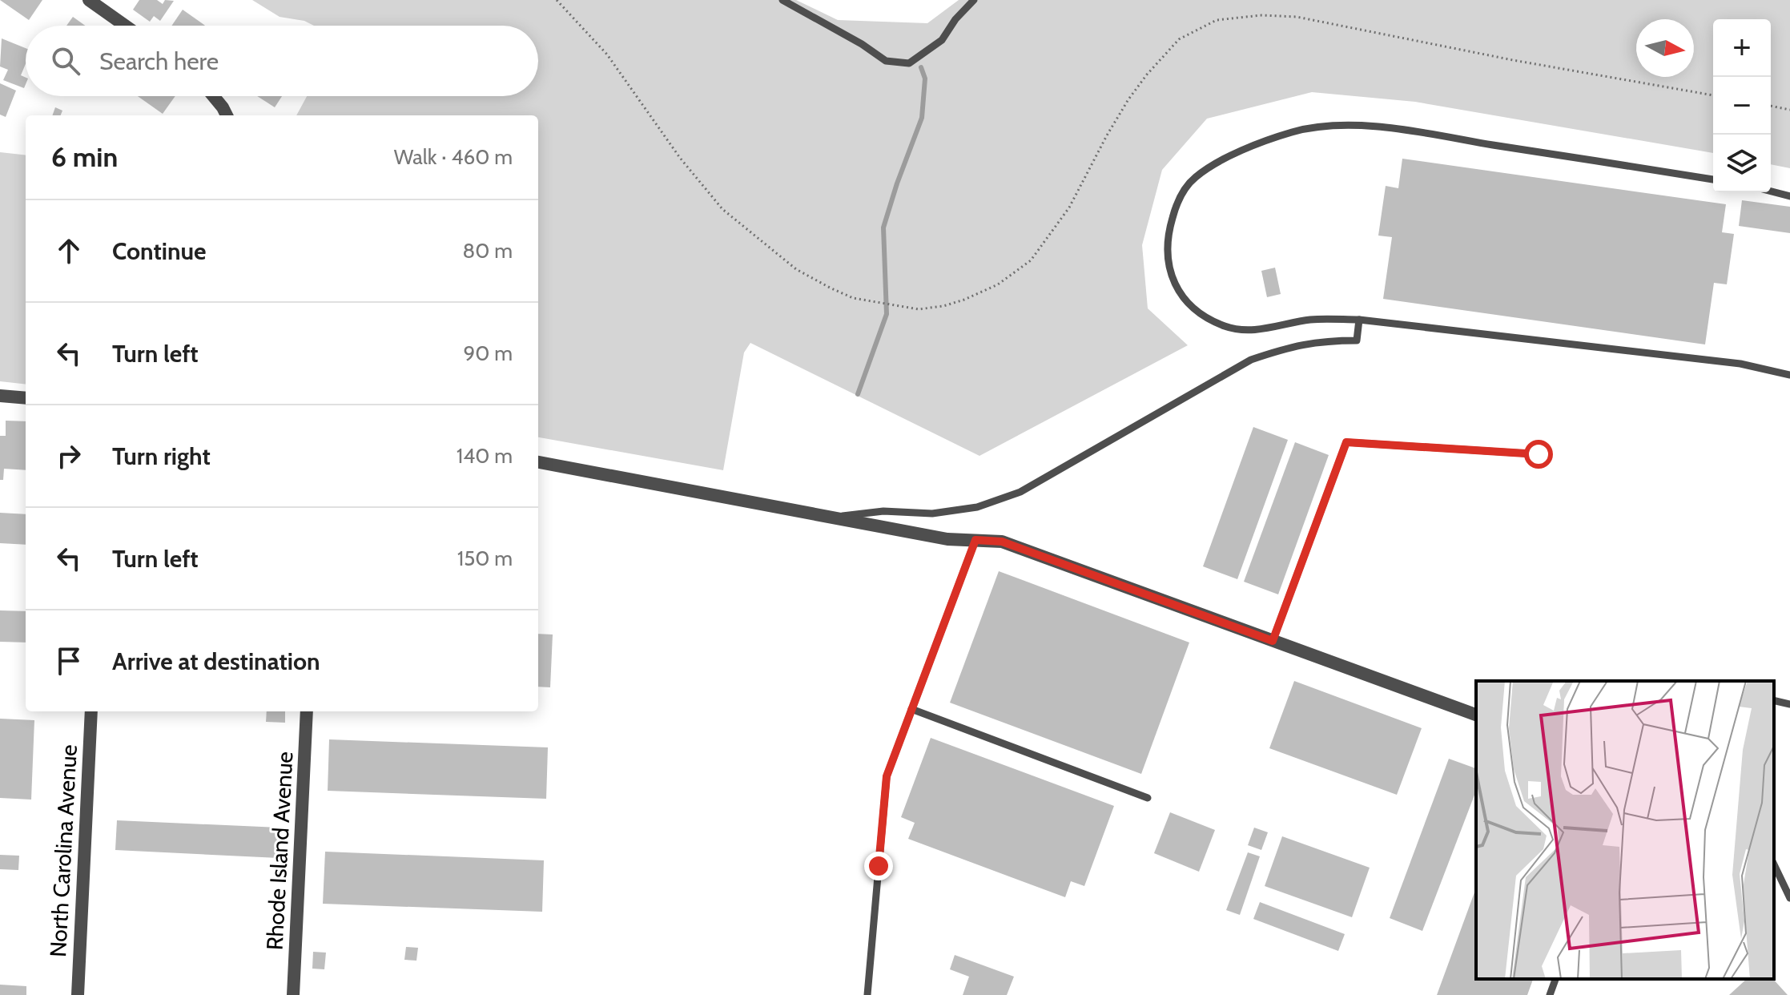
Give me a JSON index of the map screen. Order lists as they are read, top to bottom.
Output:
{
  "streets": {
    "street": ["North Carolina Avenue", "Rhode Island Avenue"]
  },
  "north": "right",
  "page": {
    "map_buttons": ["+", "−"],
    "search": "Search here",
    "heading": ["6 min", "Walk · 460 m"],
    "list": [
      ["Continue", "80 m"],
      ["Turn left", "90 m"],
      ["Turn right", "140 m"],
      ["Turn left", "150 m"],
      "Arrive at destination"
    ]
  }
}
